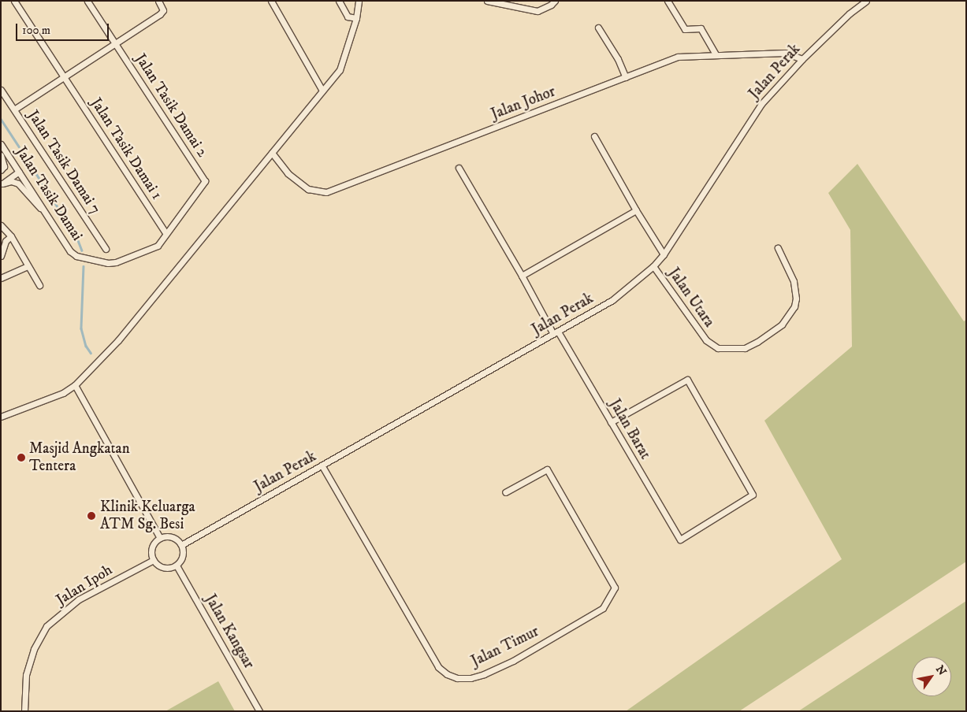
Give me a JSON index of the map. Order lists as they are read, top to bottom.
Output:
{
  "streets": {
    "street": [
      "Jalan Perak",
      "Jalan Johor",
      "Jalan Tasik Damai 2",
      "Jalan Tasik Damai 1",
      "Jalan Tasik Damai 7",
      "Jalan Tasik Damai",
      "Jalan Utara",
      "Jalan Barat",
      "Jalan Ipoh",
      "Jalan Kangsar",
      "Jalan Timur"
    ]
  },
  "crossings": [
    ["Jalan Perak", "Jalan Johor"],
    ["Jalan Perak", "Jalan Utara"],
    ["Jalan Perak", "Jalan Barat"],
    ["Jalan Perak", "Jalan Ipoh"],
    ["Jalan Perak", "Jalan Kangsar"],
    ["Jalan Perak", "Jalan Timur"],
    ["Jalan Tasik Damai 2", "Jalan Tasik Damai"],
    ["Jalan Tasik Damai 1", "Jalan Tasik Damai"],
    ["Jalan Ipoh", "Jalan Kangsar"]
  ],
  "places": ["Masjid Angkatan Tentera", "Klinik Keluarga ATM Sg. Besi"],
  "scale_bar": "100 m",
  "north": "top right"
}
